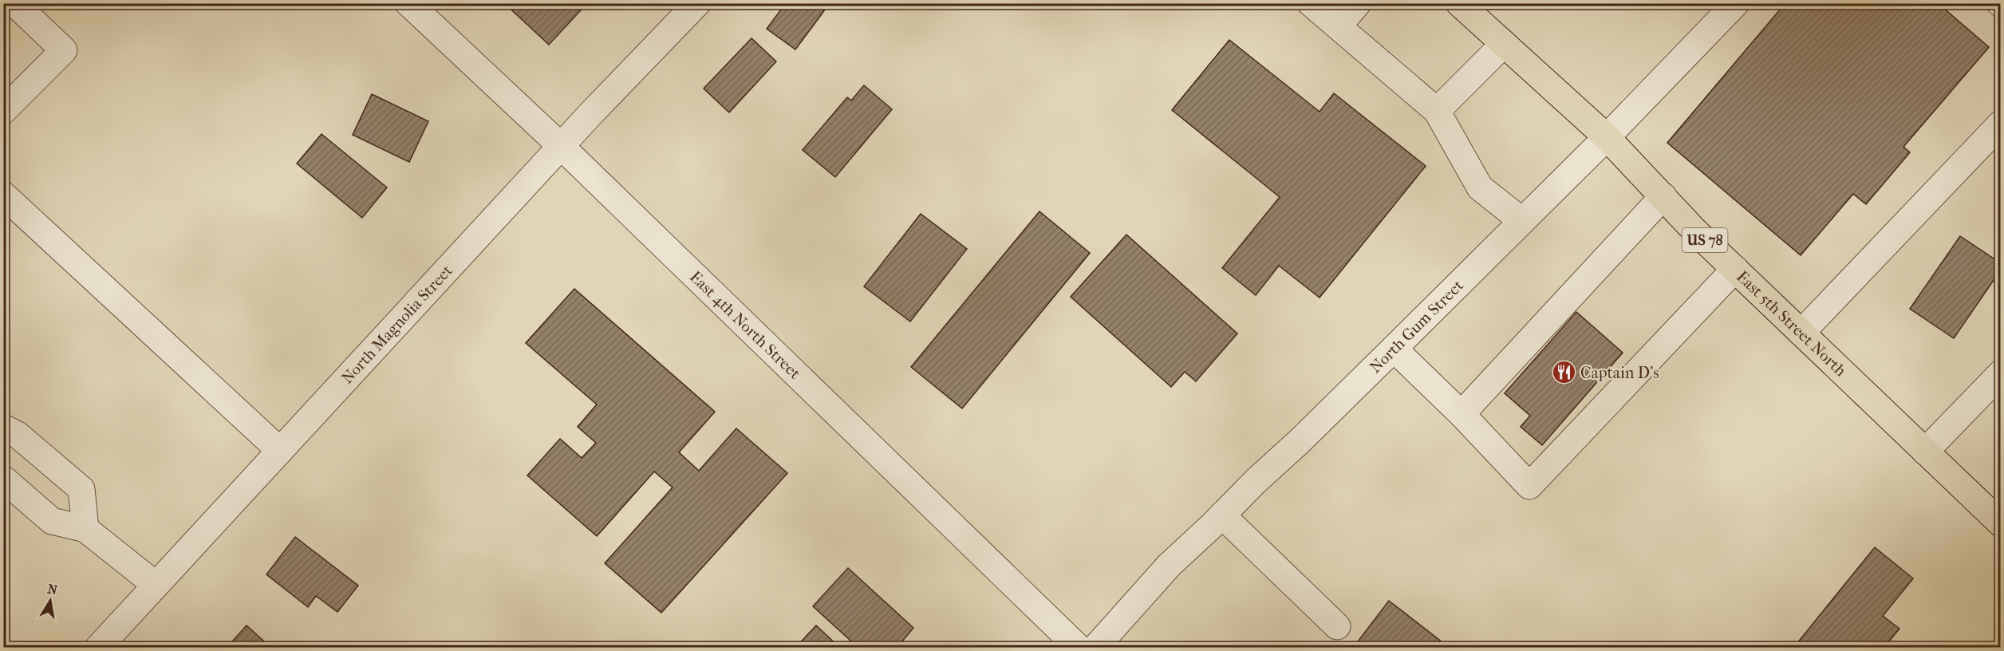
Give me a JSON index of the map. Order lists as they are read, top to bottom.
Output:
{
  "streets": {
    "main road": ["US 78", "East 5th Street North"],
    "street": ["East 4th North Street", "North Magnolia Street", "North Gum Street"]
  },
  "crossings": [
    ["East 5th Street North", "North Gum Street"],
    ["East 4th North Street", "North Magnolia Street"]
  ],
  "places": {
    "restaurant": ["Captain D's"]
  },
  "north": "top"
}
